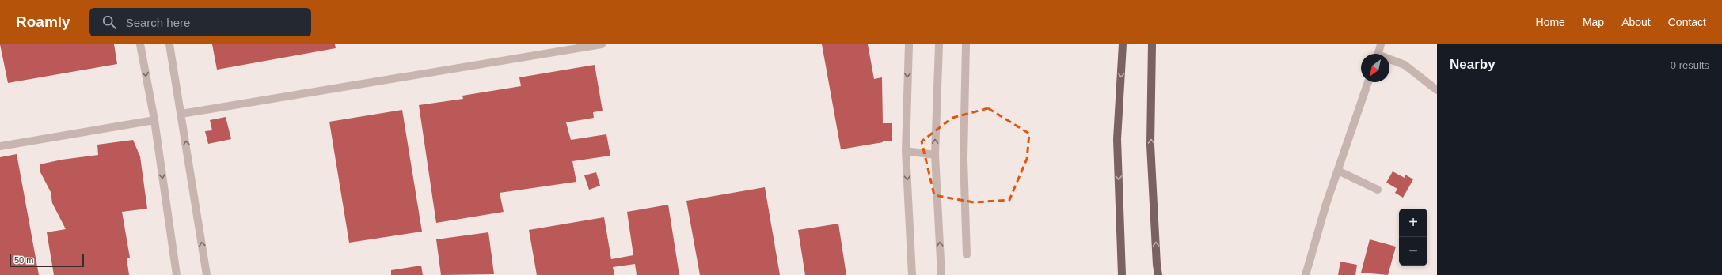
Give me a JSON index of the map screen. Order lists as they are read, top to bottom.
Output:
{
  "scale_bar": "50 m",
  "north": "bottom left",
  "page": {
    "header": "Roamly",
    "search": "Search here",
    "nav": [
      "Home",
      "Map",
      "About",
      "Contact"
    ],
    "heading": ["Nearby", "0 results"],
    "map_buttons": ["+", "−"],
    "scale": "50 m"
  }
}
